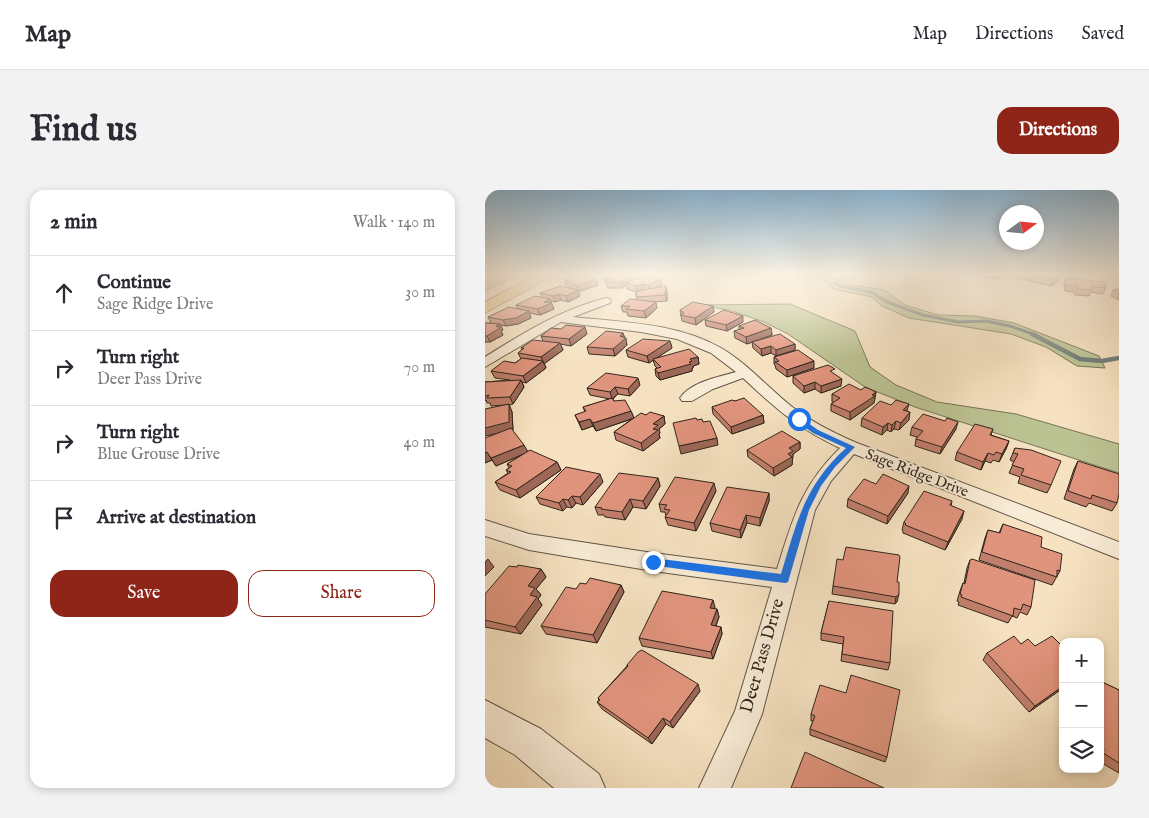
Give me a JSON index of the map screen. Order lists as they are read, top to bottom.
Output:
{
  "streets": {
    "street": ["Sage Ridge Drive", "Deer Pass Drive"]
  },
  "crossings": [
    ["Sage Ridge Drive", "Deer Pass Drive"]
  ],
  "north": "right",
  "page": {
    "header": "Map",
    "nav": ["Map", "Directions", "Saved"],
    "buttons": [
      "Directions",
      ["Save", "Share"]
    ],
    "title": "Find us",
    "heading": ["2 min", "Walk · 140 m"],
    "list": [
      ["Continue", "Sage Ridge Drive", "30 m"],
      ["Turn right", "Deer Pass Drive", "70 m"],
      ["Turn right", "Blue Grouse Drive", "40 m"],
      "Arrive at destination"
    ],
    "map_buttons": ["+", "−"]
  }
}
